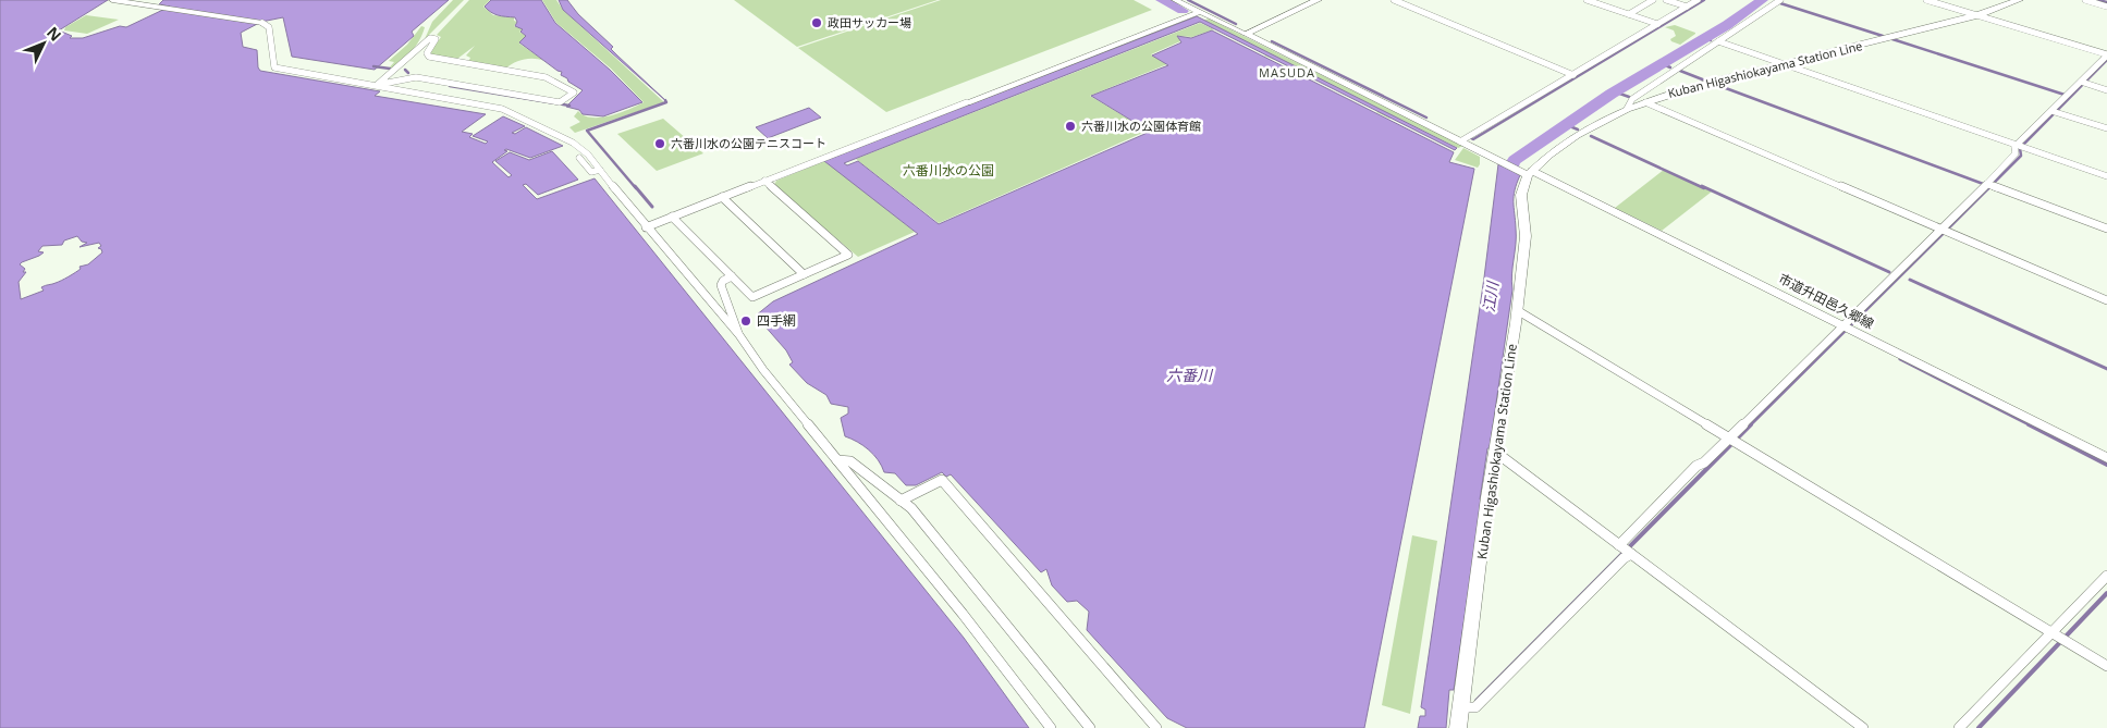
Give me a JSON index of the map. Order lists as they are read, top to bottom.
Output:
{
  "streets": {
    "main road": ["Kuban Higashiokayama Station Line"],
    "street": ["市道升田邑久郷線"]
  },
  "crossings": [
    ["Kuban Higashiokayama Station Line", "市道升田邑久郷線"]
  ],
  "districts": ["MASUDA"],
  "water": ["江川", "六番川"],
  "parks": ["六番川水の公園"],
  "places": [
    "政田サッカー場",
    "六番川水の公園体育館",
    "六番川水の公園テニスコート",
    "四手網"
  ],
  "north": "top right"
}
